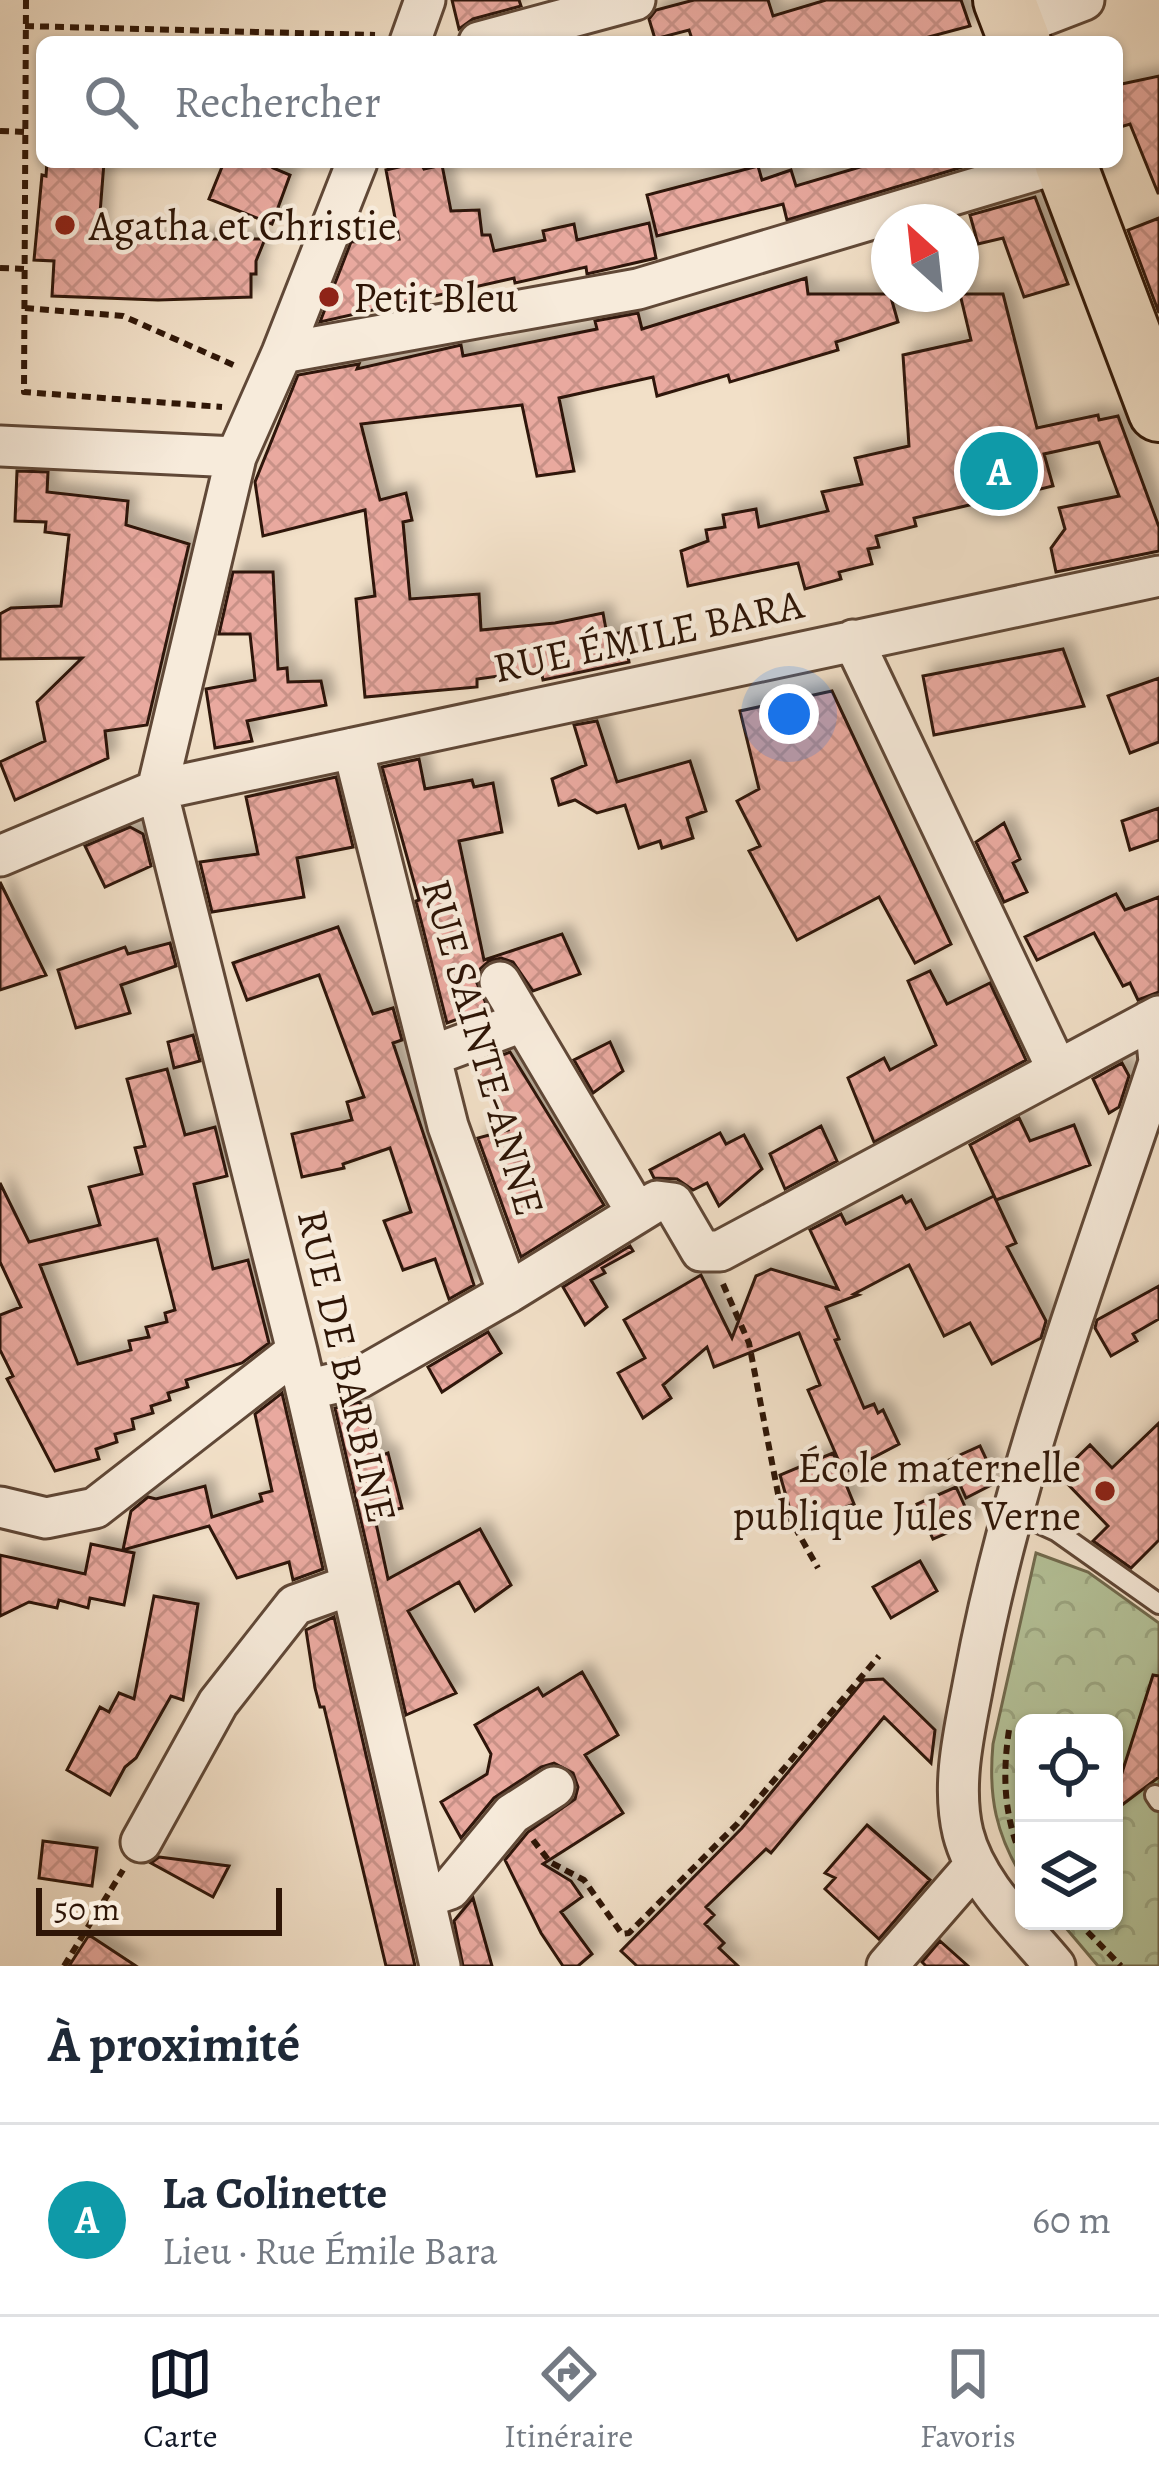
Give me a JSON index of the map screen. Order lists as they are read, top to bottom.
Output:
{
  "streets": {
    "street": ["RUE ÉMILE BARA", "RUE SAINTE-ANNE", "RUE DE BARBINE"]
  },
  "crossings": [
    ["RUE ÉMILE BARA", "RUE SAINTE-ANNE"],
    ["RUE ÉMILE BARA", "RUE DE BARBINE"]
  ],
  "places": ["Agatha et Christie", "Petit Bleu", "École maternelle publique Jules Verne"],
  "scale_bar": "50 m",
  "north": "top left",
  "page": {
    "search": "Rechercher",
    "pins": "A",
    "scale": "50 m",
    "heading": "À proximité",
    "list": [
      {
        "mark": "A",
        "name": "La Colinette",
        "note": "Lieu · Rue Émile Bara",
        "value": "60 m"
      }
    ],
    "nav": ["Carte", "Itinéraire", "Favoris"]
  }
}
